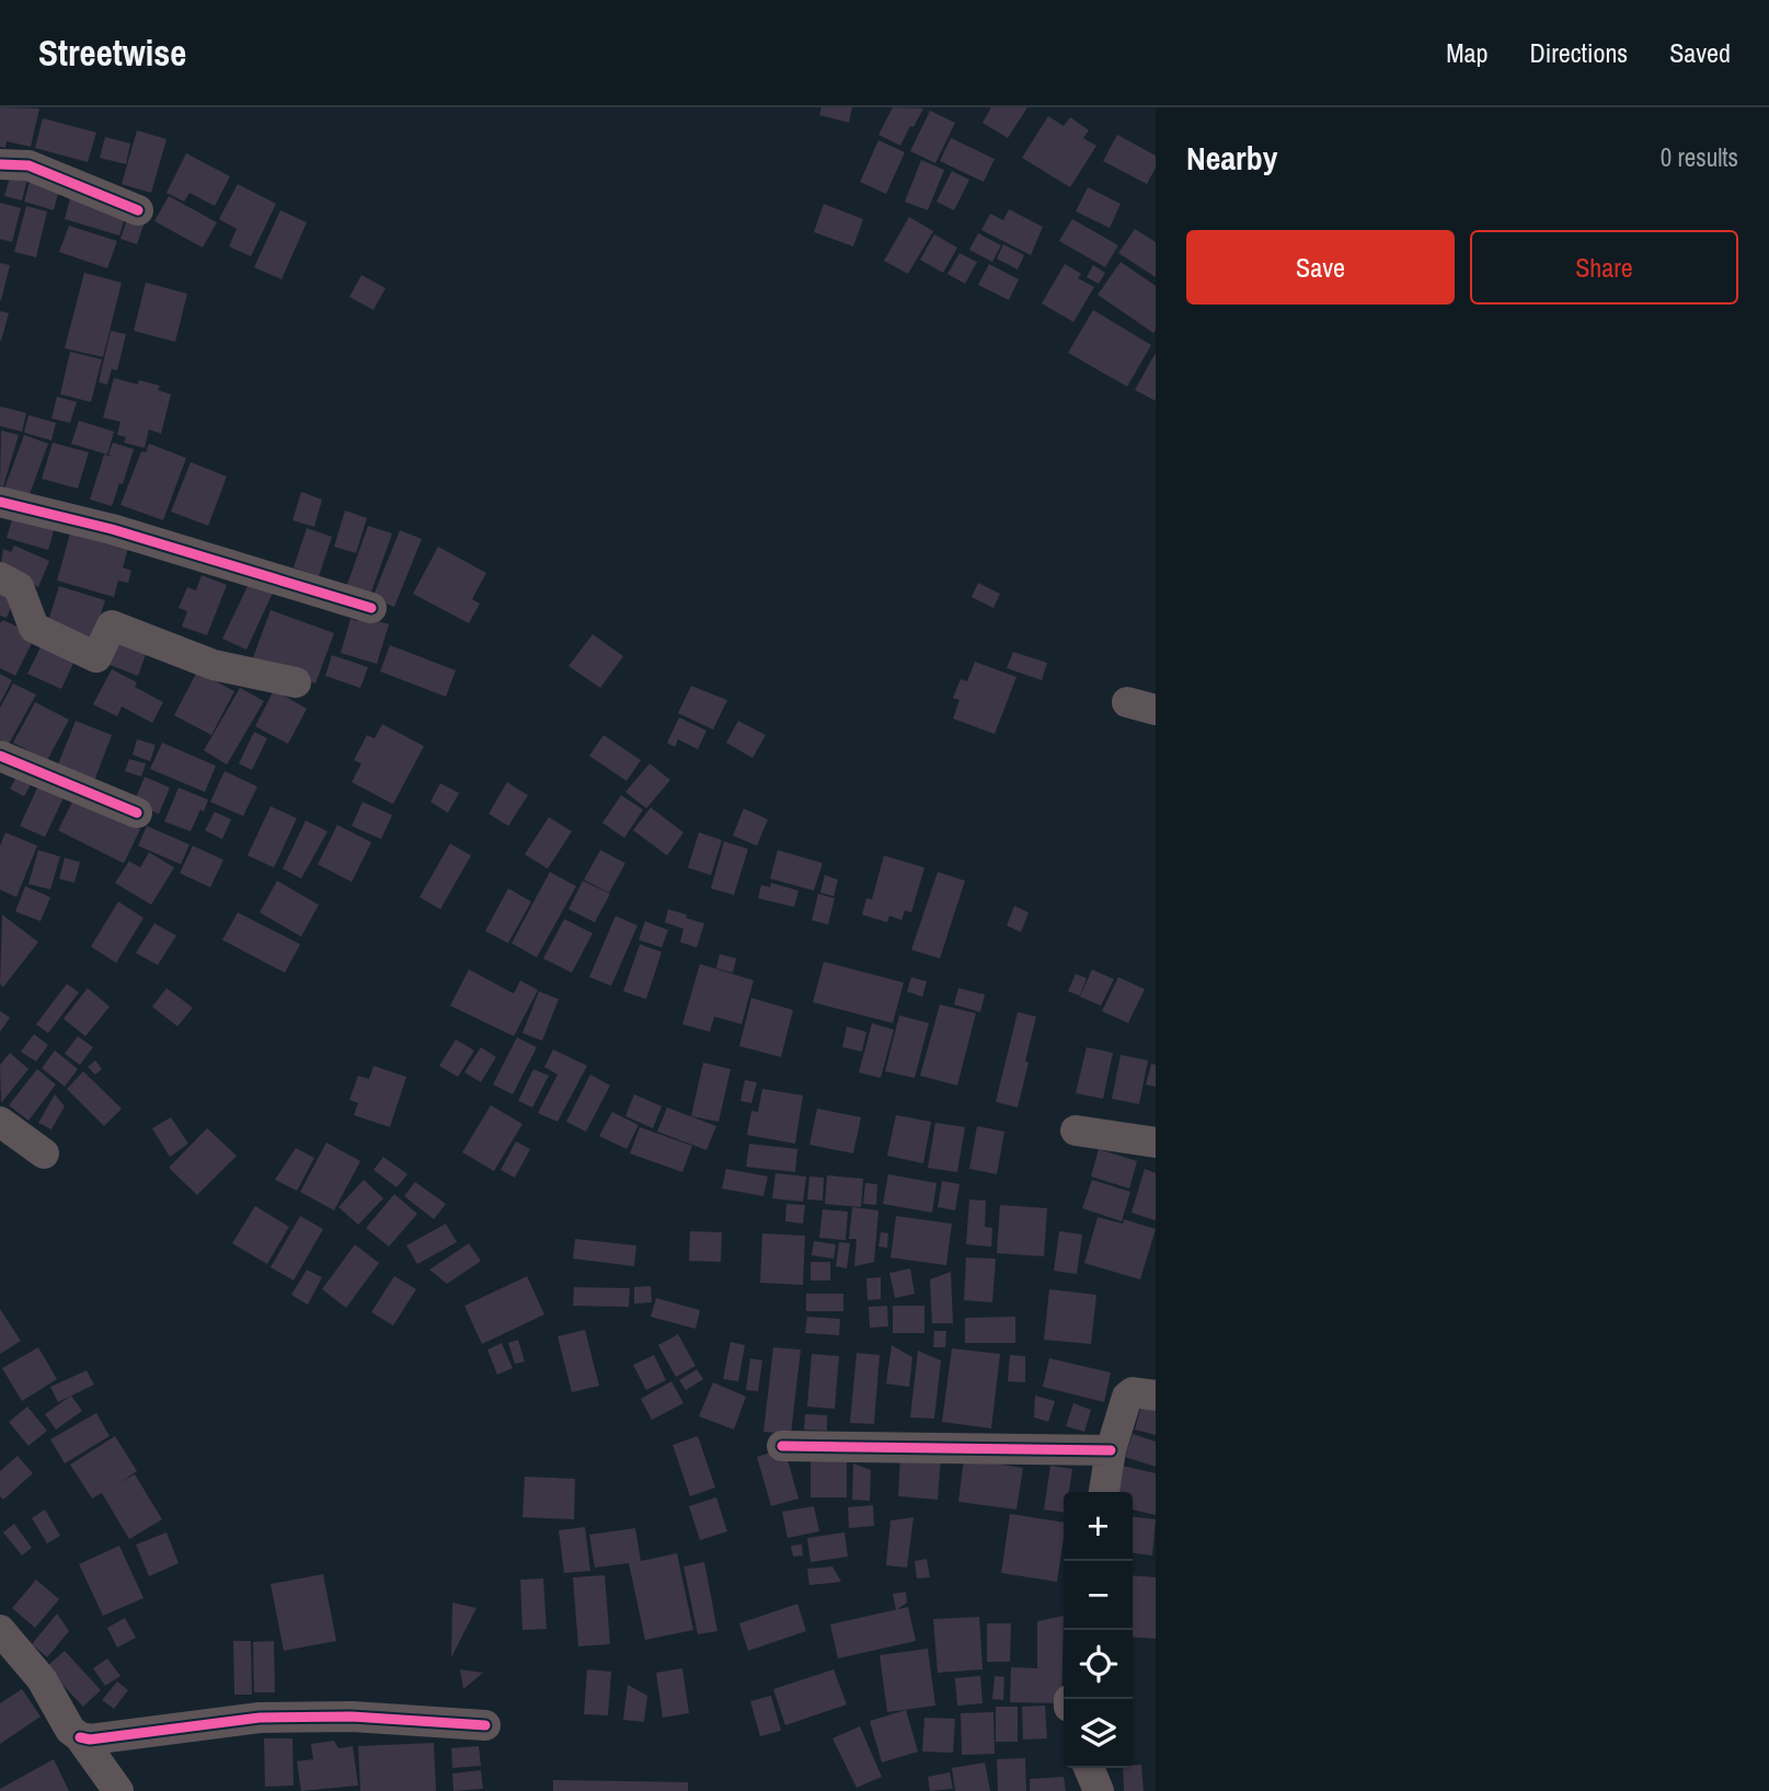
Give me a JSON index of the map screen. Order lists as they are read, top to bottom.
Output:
{
  "page": {
    "header": "Streetwise",
    "nav": ["Map", "Directions", "Saved"],
    "heading": ["Nearby", "0 results"],
    "buttons": ["Save", "Share"],
    "map_buttons": ["+", "−"]
  }
}
